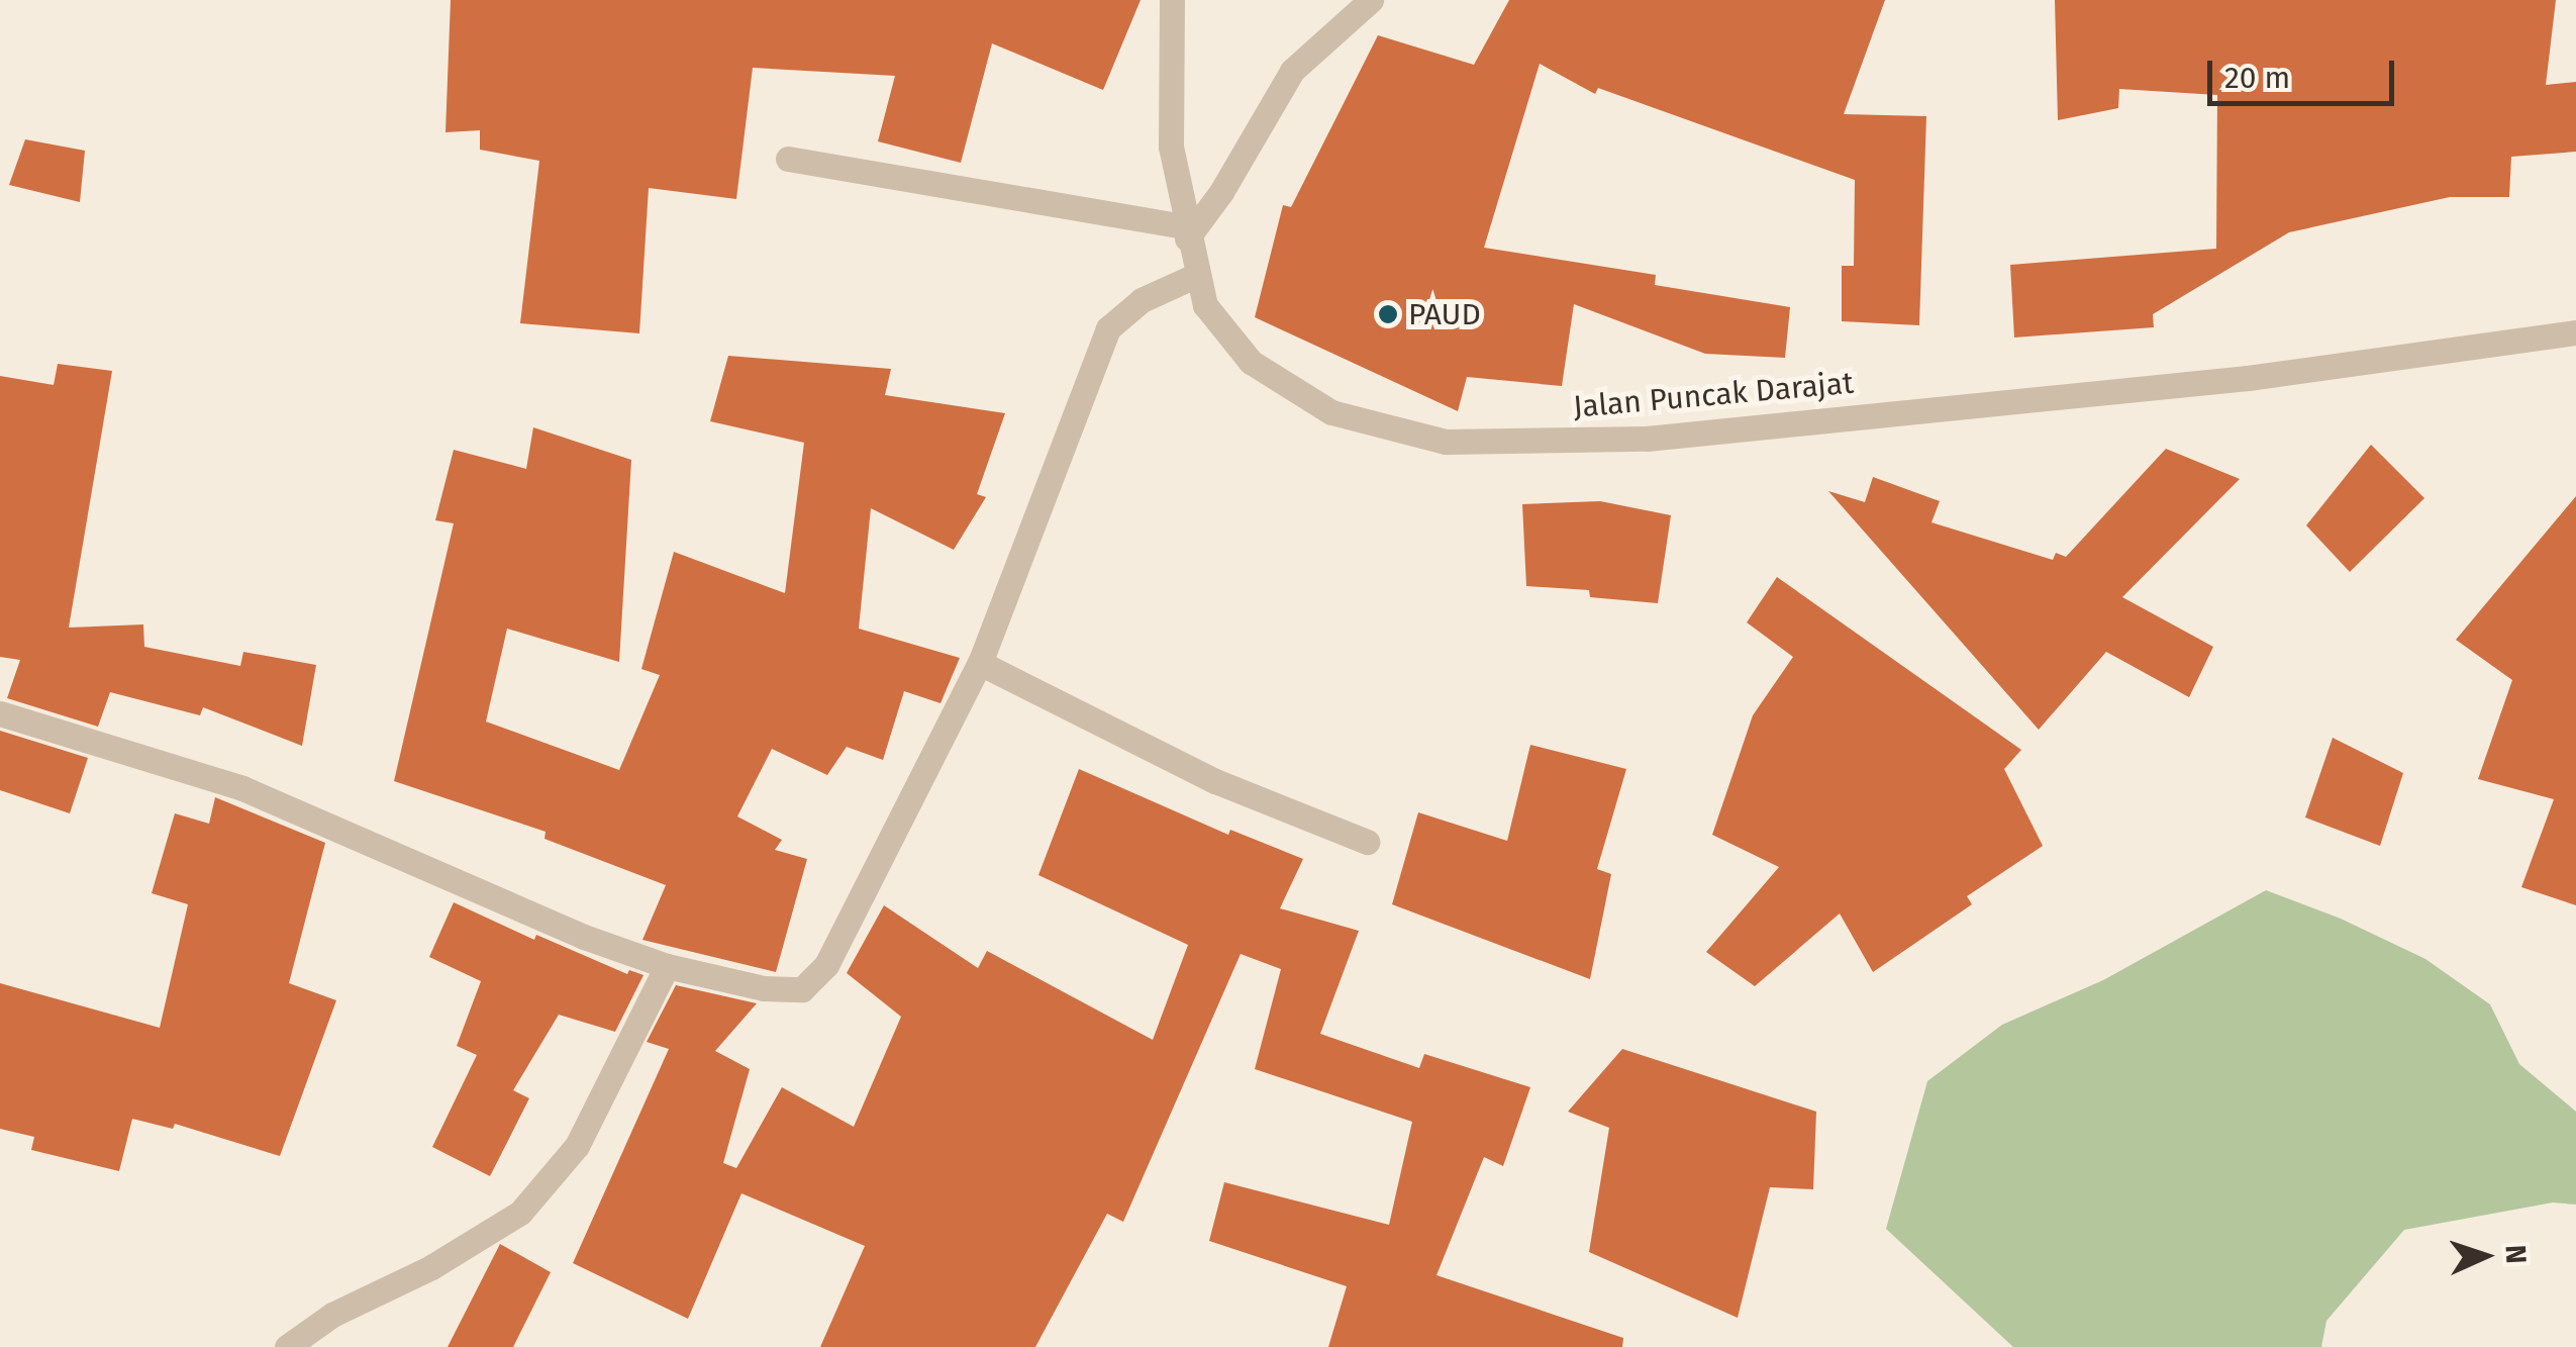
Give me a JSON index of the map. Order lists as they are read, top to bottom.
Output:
{
  "streets": {
    "street": ["Jalan Puncak Darajat"]
  },
  "places": ["PAUD"],
  "scale_bar": "20 m",
  "north": "right"
}
